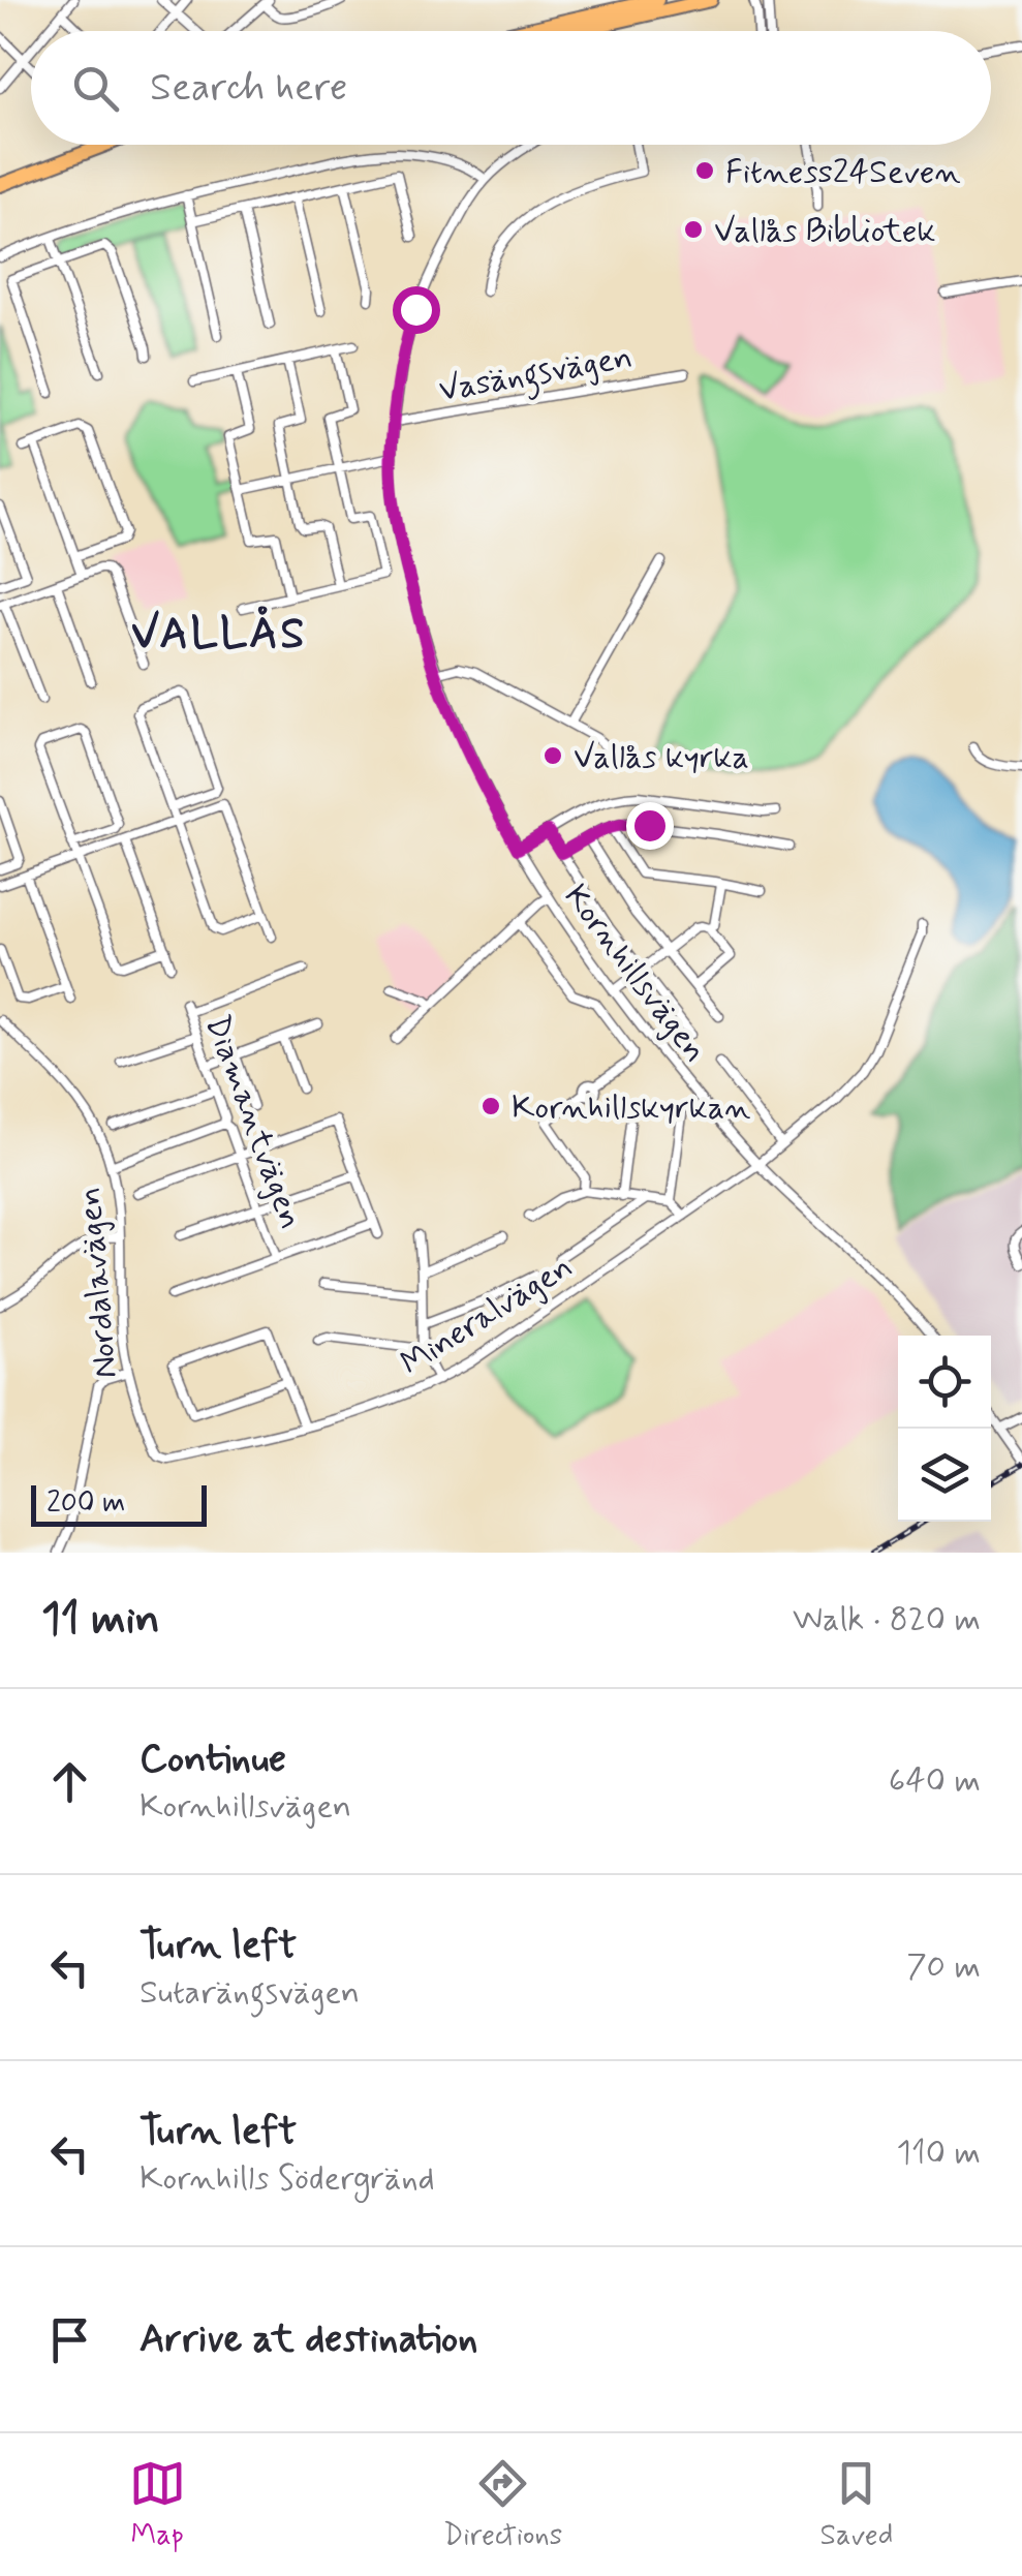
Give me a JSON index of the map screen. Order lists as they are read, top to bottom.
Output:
{
  "streets": {
    "street": [
      "Vasängsvägen",
      "Kornhillsvägen",
      "Diamantvägen",
      "Nordalavägen",
      "Mineralvägen"
    ]
  },
  "crossings": [
    ["Vasängsvägen", "Kornhillsvägen"],
    ["Kornhillsvägen", "Mineralvägen"],
    ["Nordalavägen", "Mineralvägen"]
  ],
  "districts": ["VALLÅS"],
  "places": [
    "Fitness24Seven",
    "Vallås Bibliotek",
    "Vallås kyrka",
    "Kornhillskyrkan"
  ],
  "scale_bar": "200 m",
  "page": {
    "search": "Search here",
    "scale": "200 m",
    "heading": ["11 min", "Walk · 820 m"],
    "list": [
      ["Continue", "Kornhillsvägen", "640 m"],
      ["Turn left", "Sutarängsvägen", "70 m"],
      ["Turn left", "Kornhills Södergränd", "110 m"],
      "Arrive at destination"
    ],
    "nav": ["Map", "Directions", "Saved"]
  }
}
